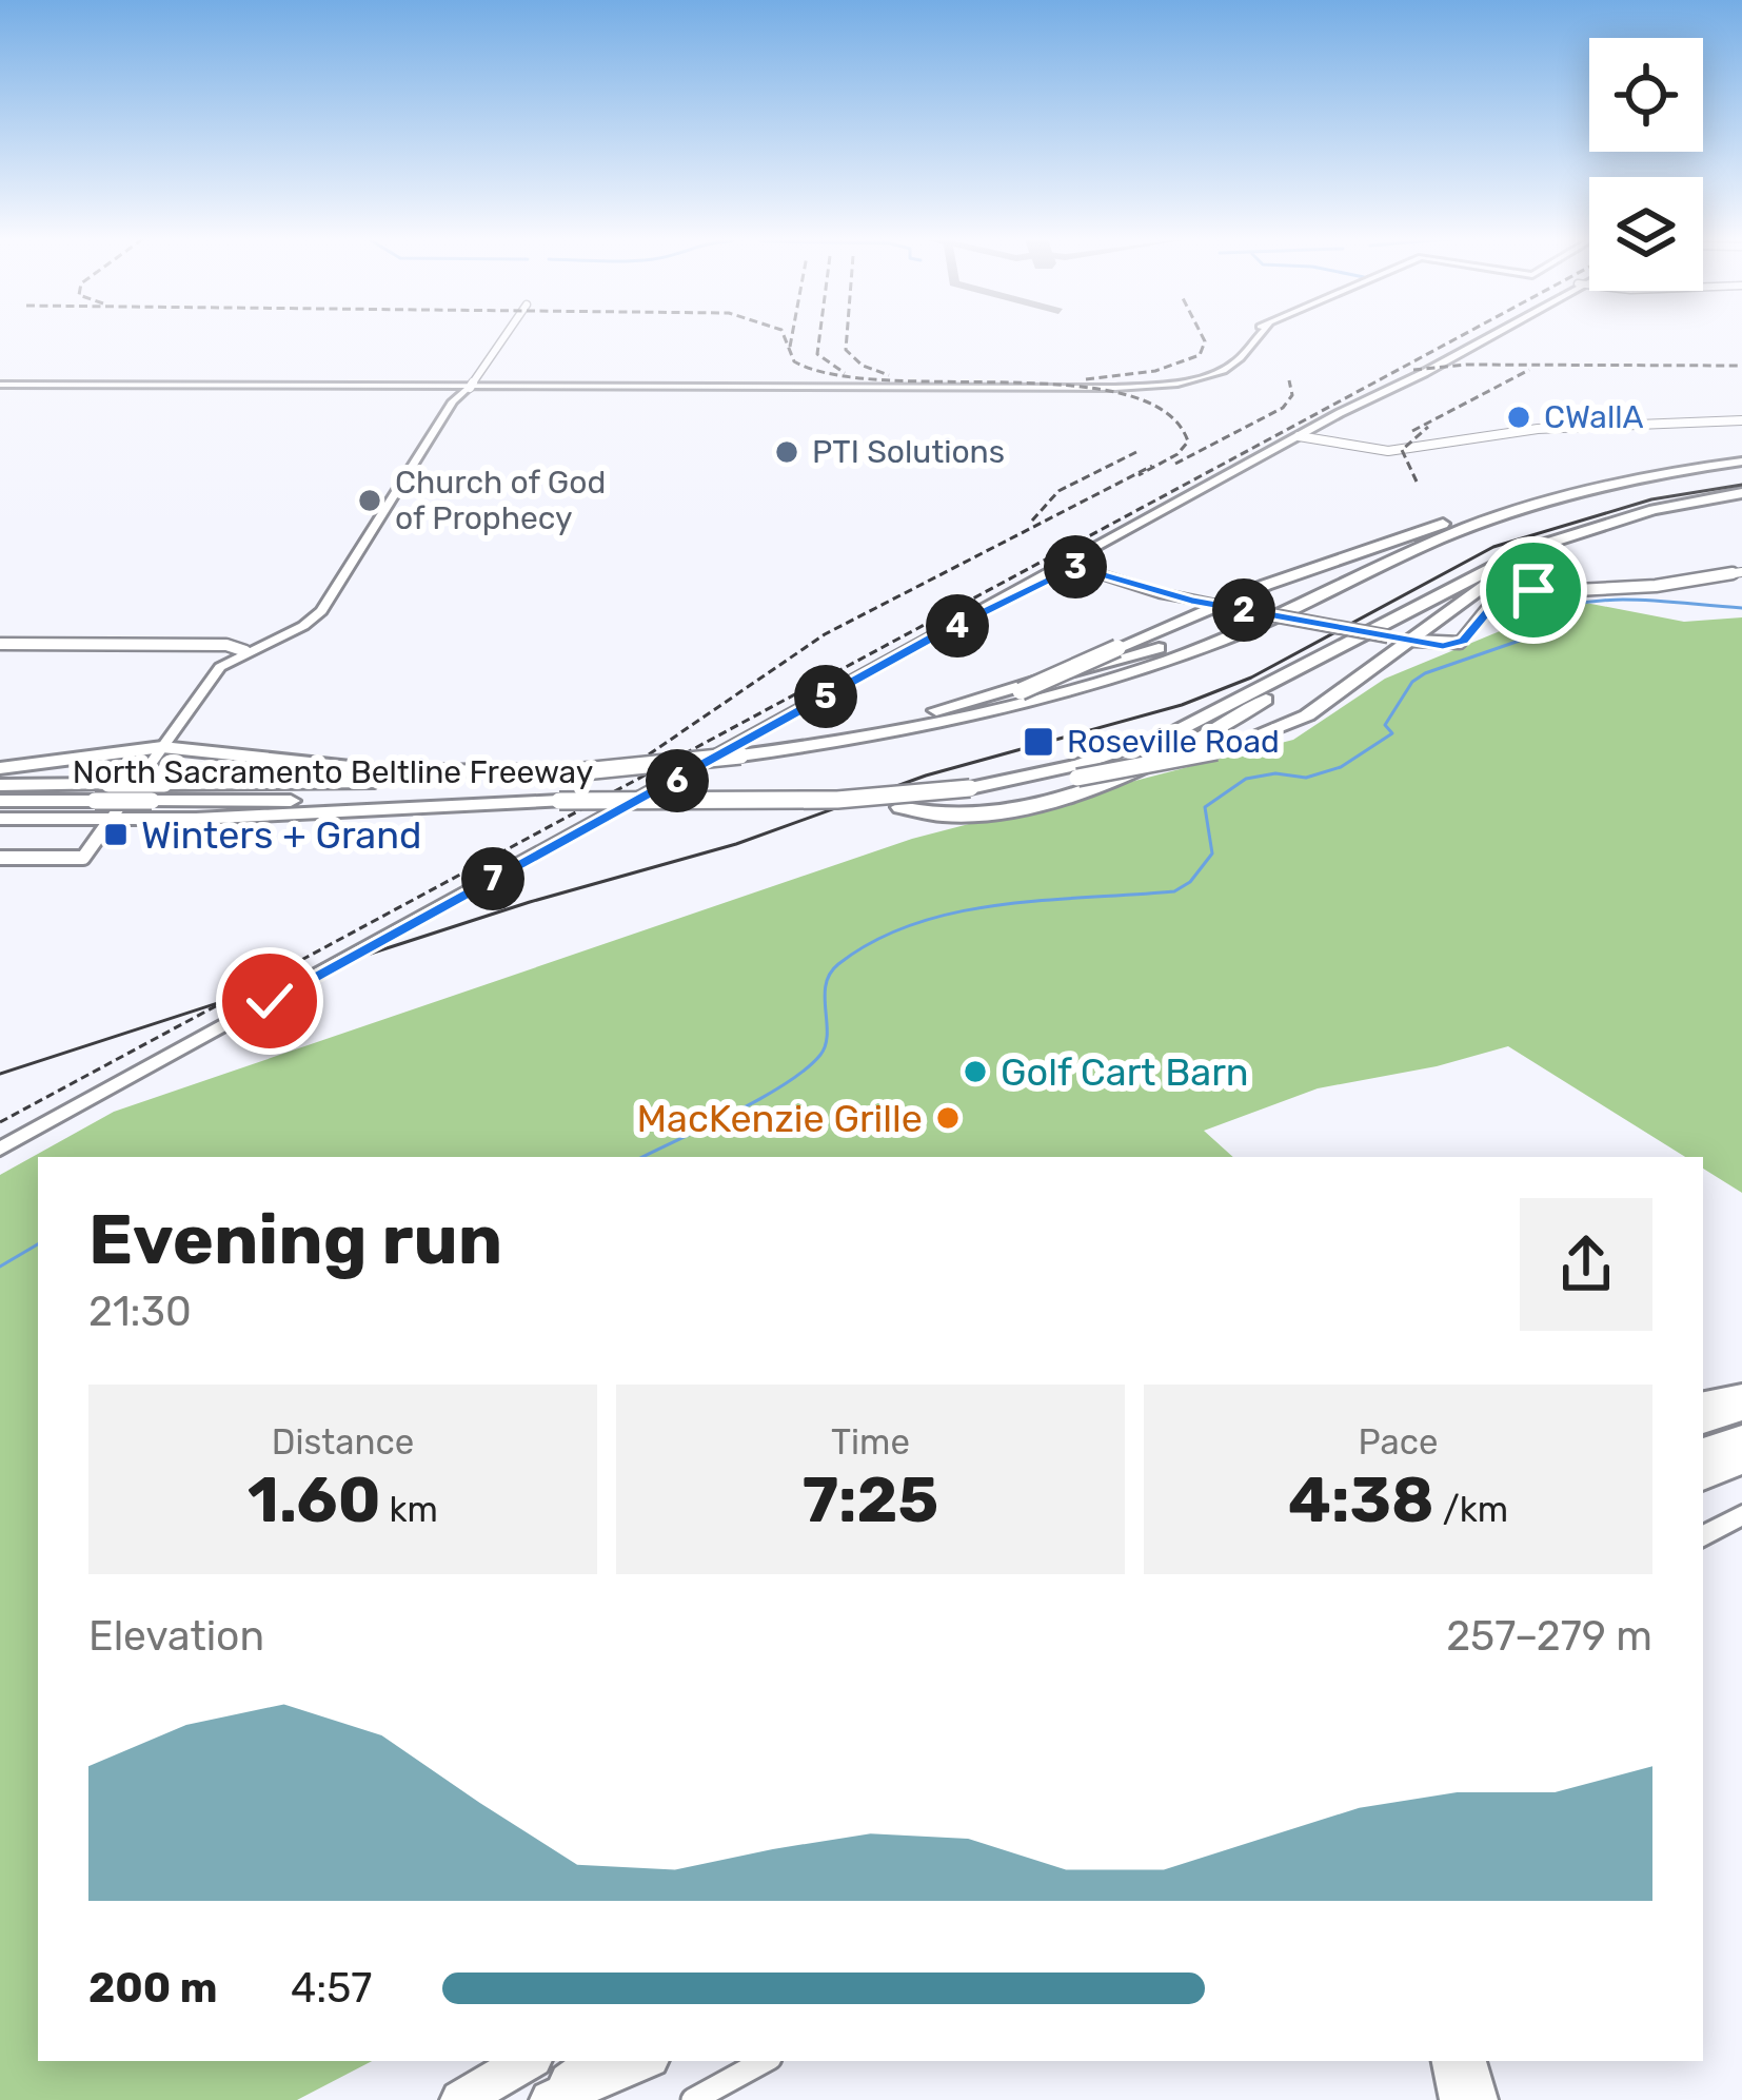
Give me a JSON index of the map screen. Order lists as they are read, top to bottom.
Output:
{
  "streets": {
    "highway": ["North Sacramento Beltline Freeway"]
  },
  "places": {
    "other": [
      "CWallA",
      "PTI Solutions",
      "Church of God of Prophecy",
      "Golf Cart Barn",
      "MacKenzie Grille"
    ],
    "transit": ["Roseville Road", "Winters + Grand"]
  },
  "page": {
    "pins": [
      "3",
      "2",
      "4",
      "5",
      "6",
      "7"
    ],
    "heading": ["Evening run", "21:30"],
    "stats": [
      ["Distance", "1.60 km"],
      ["Time", "7:25"],
      ["Pace", "4:38 /km"]
    ],
    "chart": ["Elevation", "257–279 m"],
    "list": [
      {
        "name": "200 m",
        "note": "4:57"
      }
    ]
  }
}
